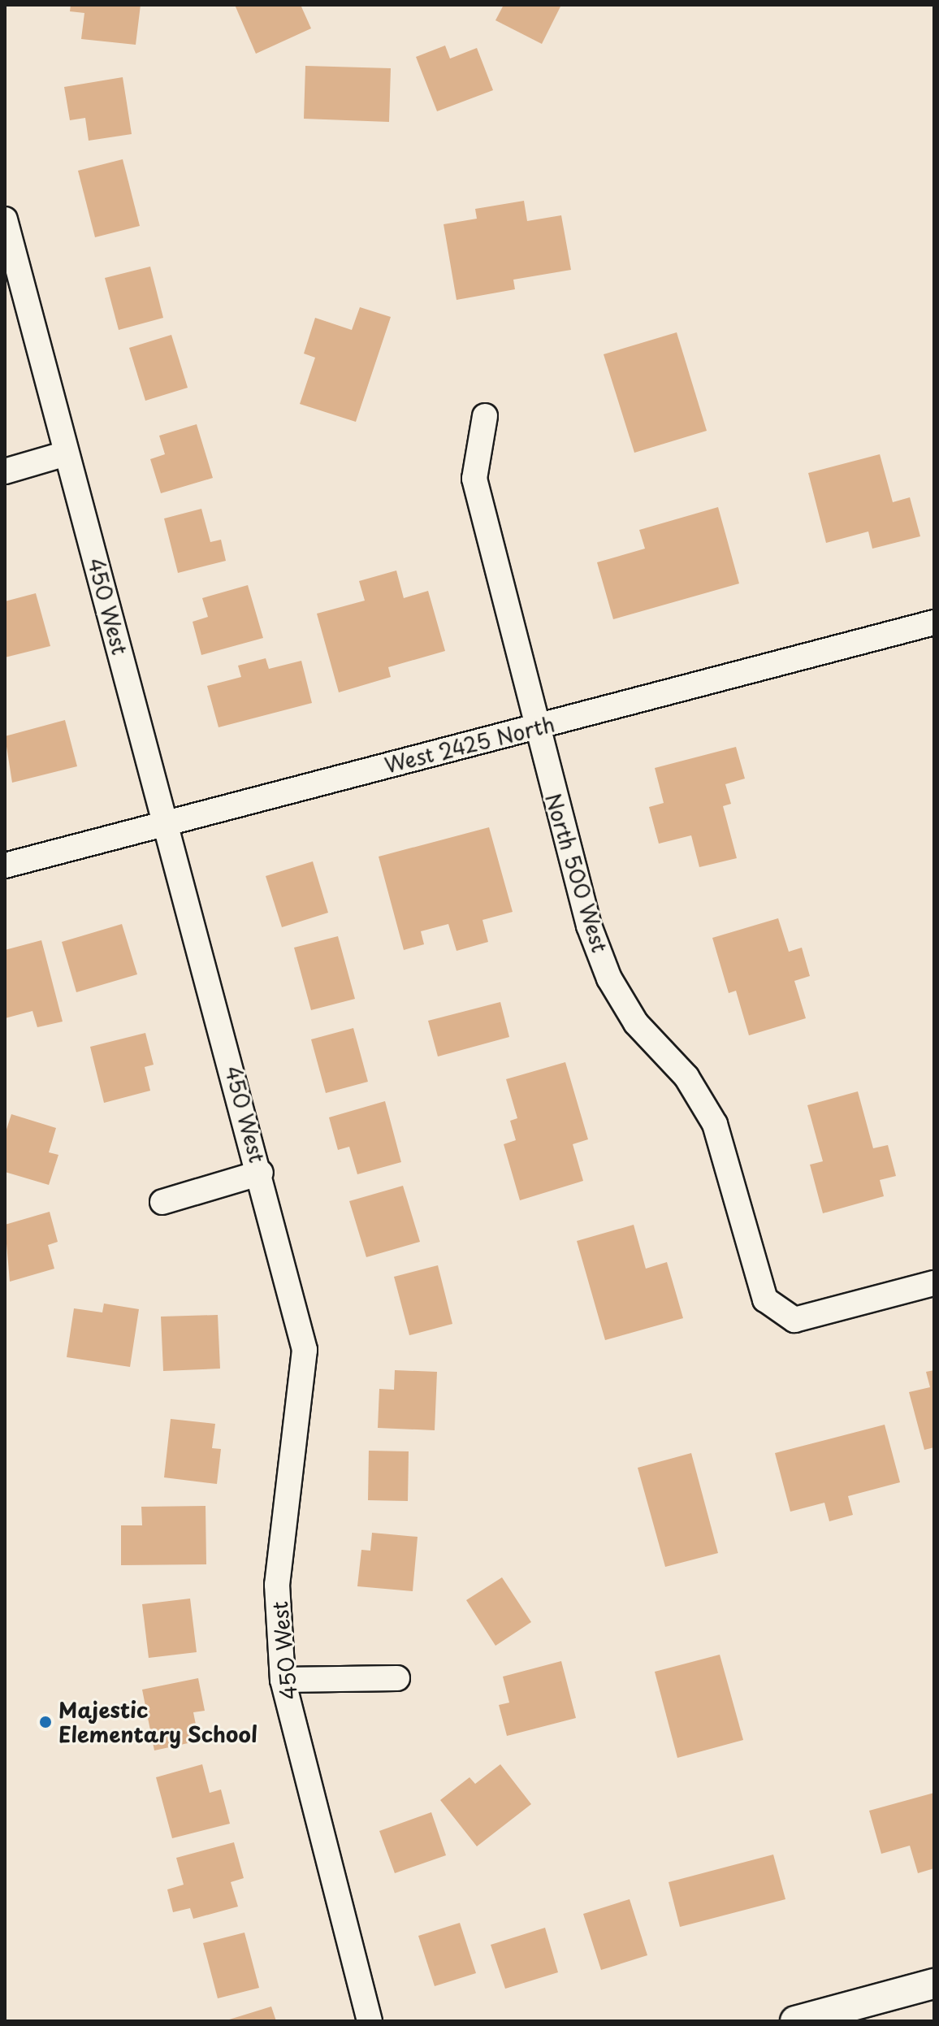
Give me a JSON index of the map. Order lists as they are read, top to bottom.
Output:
{
  "streets": {
    "street": ["450 West", "West 2425 North", "North 500 West"]
  },
  "crossings": [
    ["450 West", "West 2425 North"],
    ["West 2425 North", "North 500 West"]
  ],
  "places": ["Majestic Elementary School"]
}
